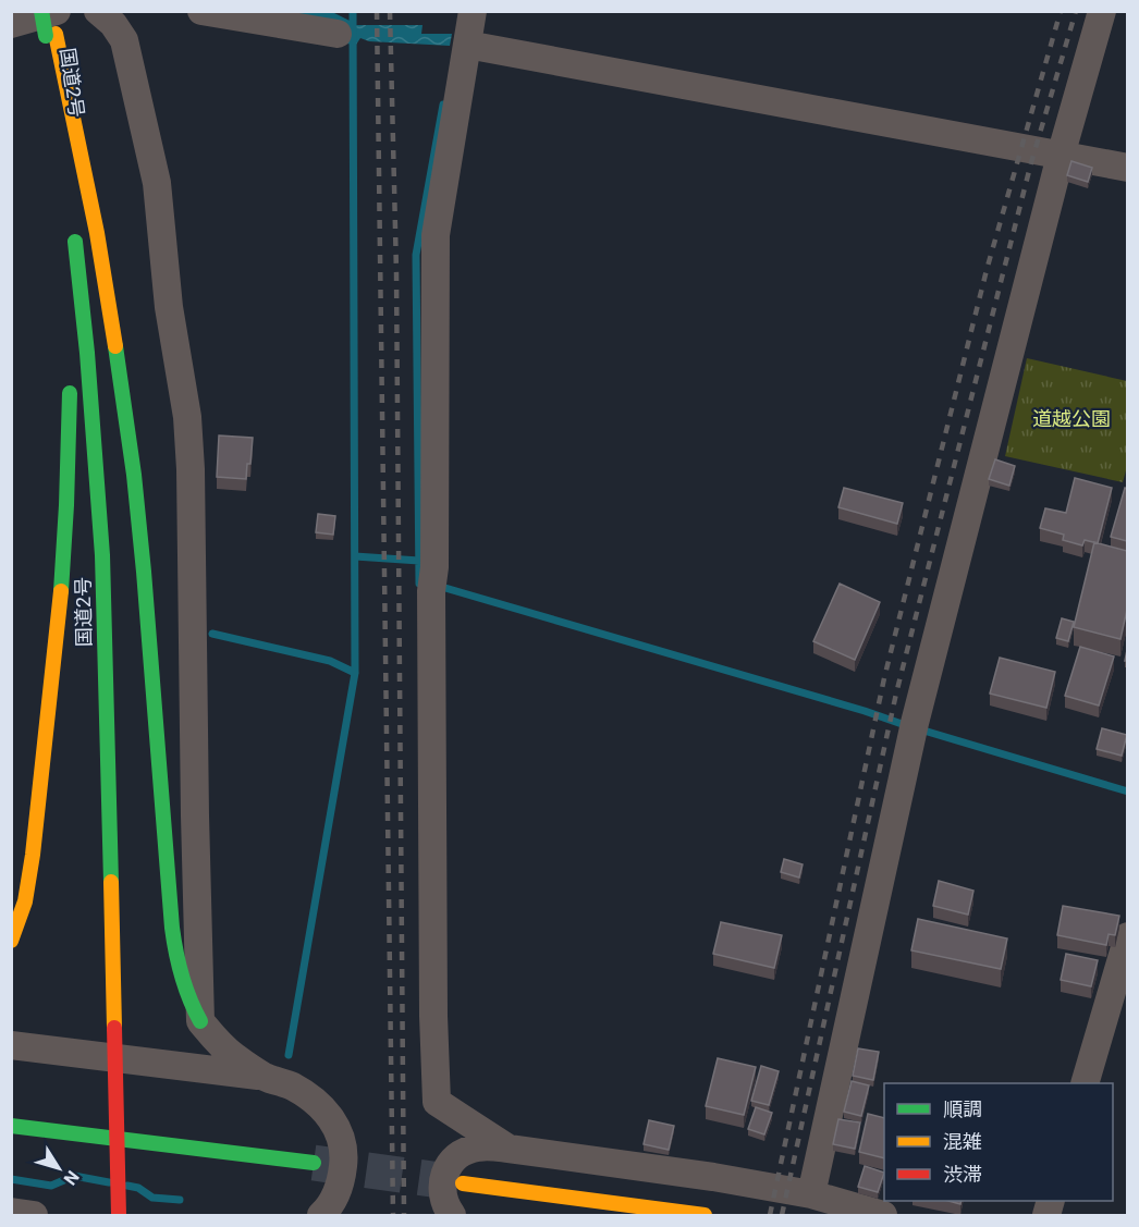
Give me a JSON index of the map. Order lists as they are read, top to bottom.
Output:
{
  "streets": {
    "main road": ["国道2号"]
  },
  "parks": ["道越公園"],
  "legend": ["順調", "混雑", "渋滞"],
  "north": "bottom right"
}
